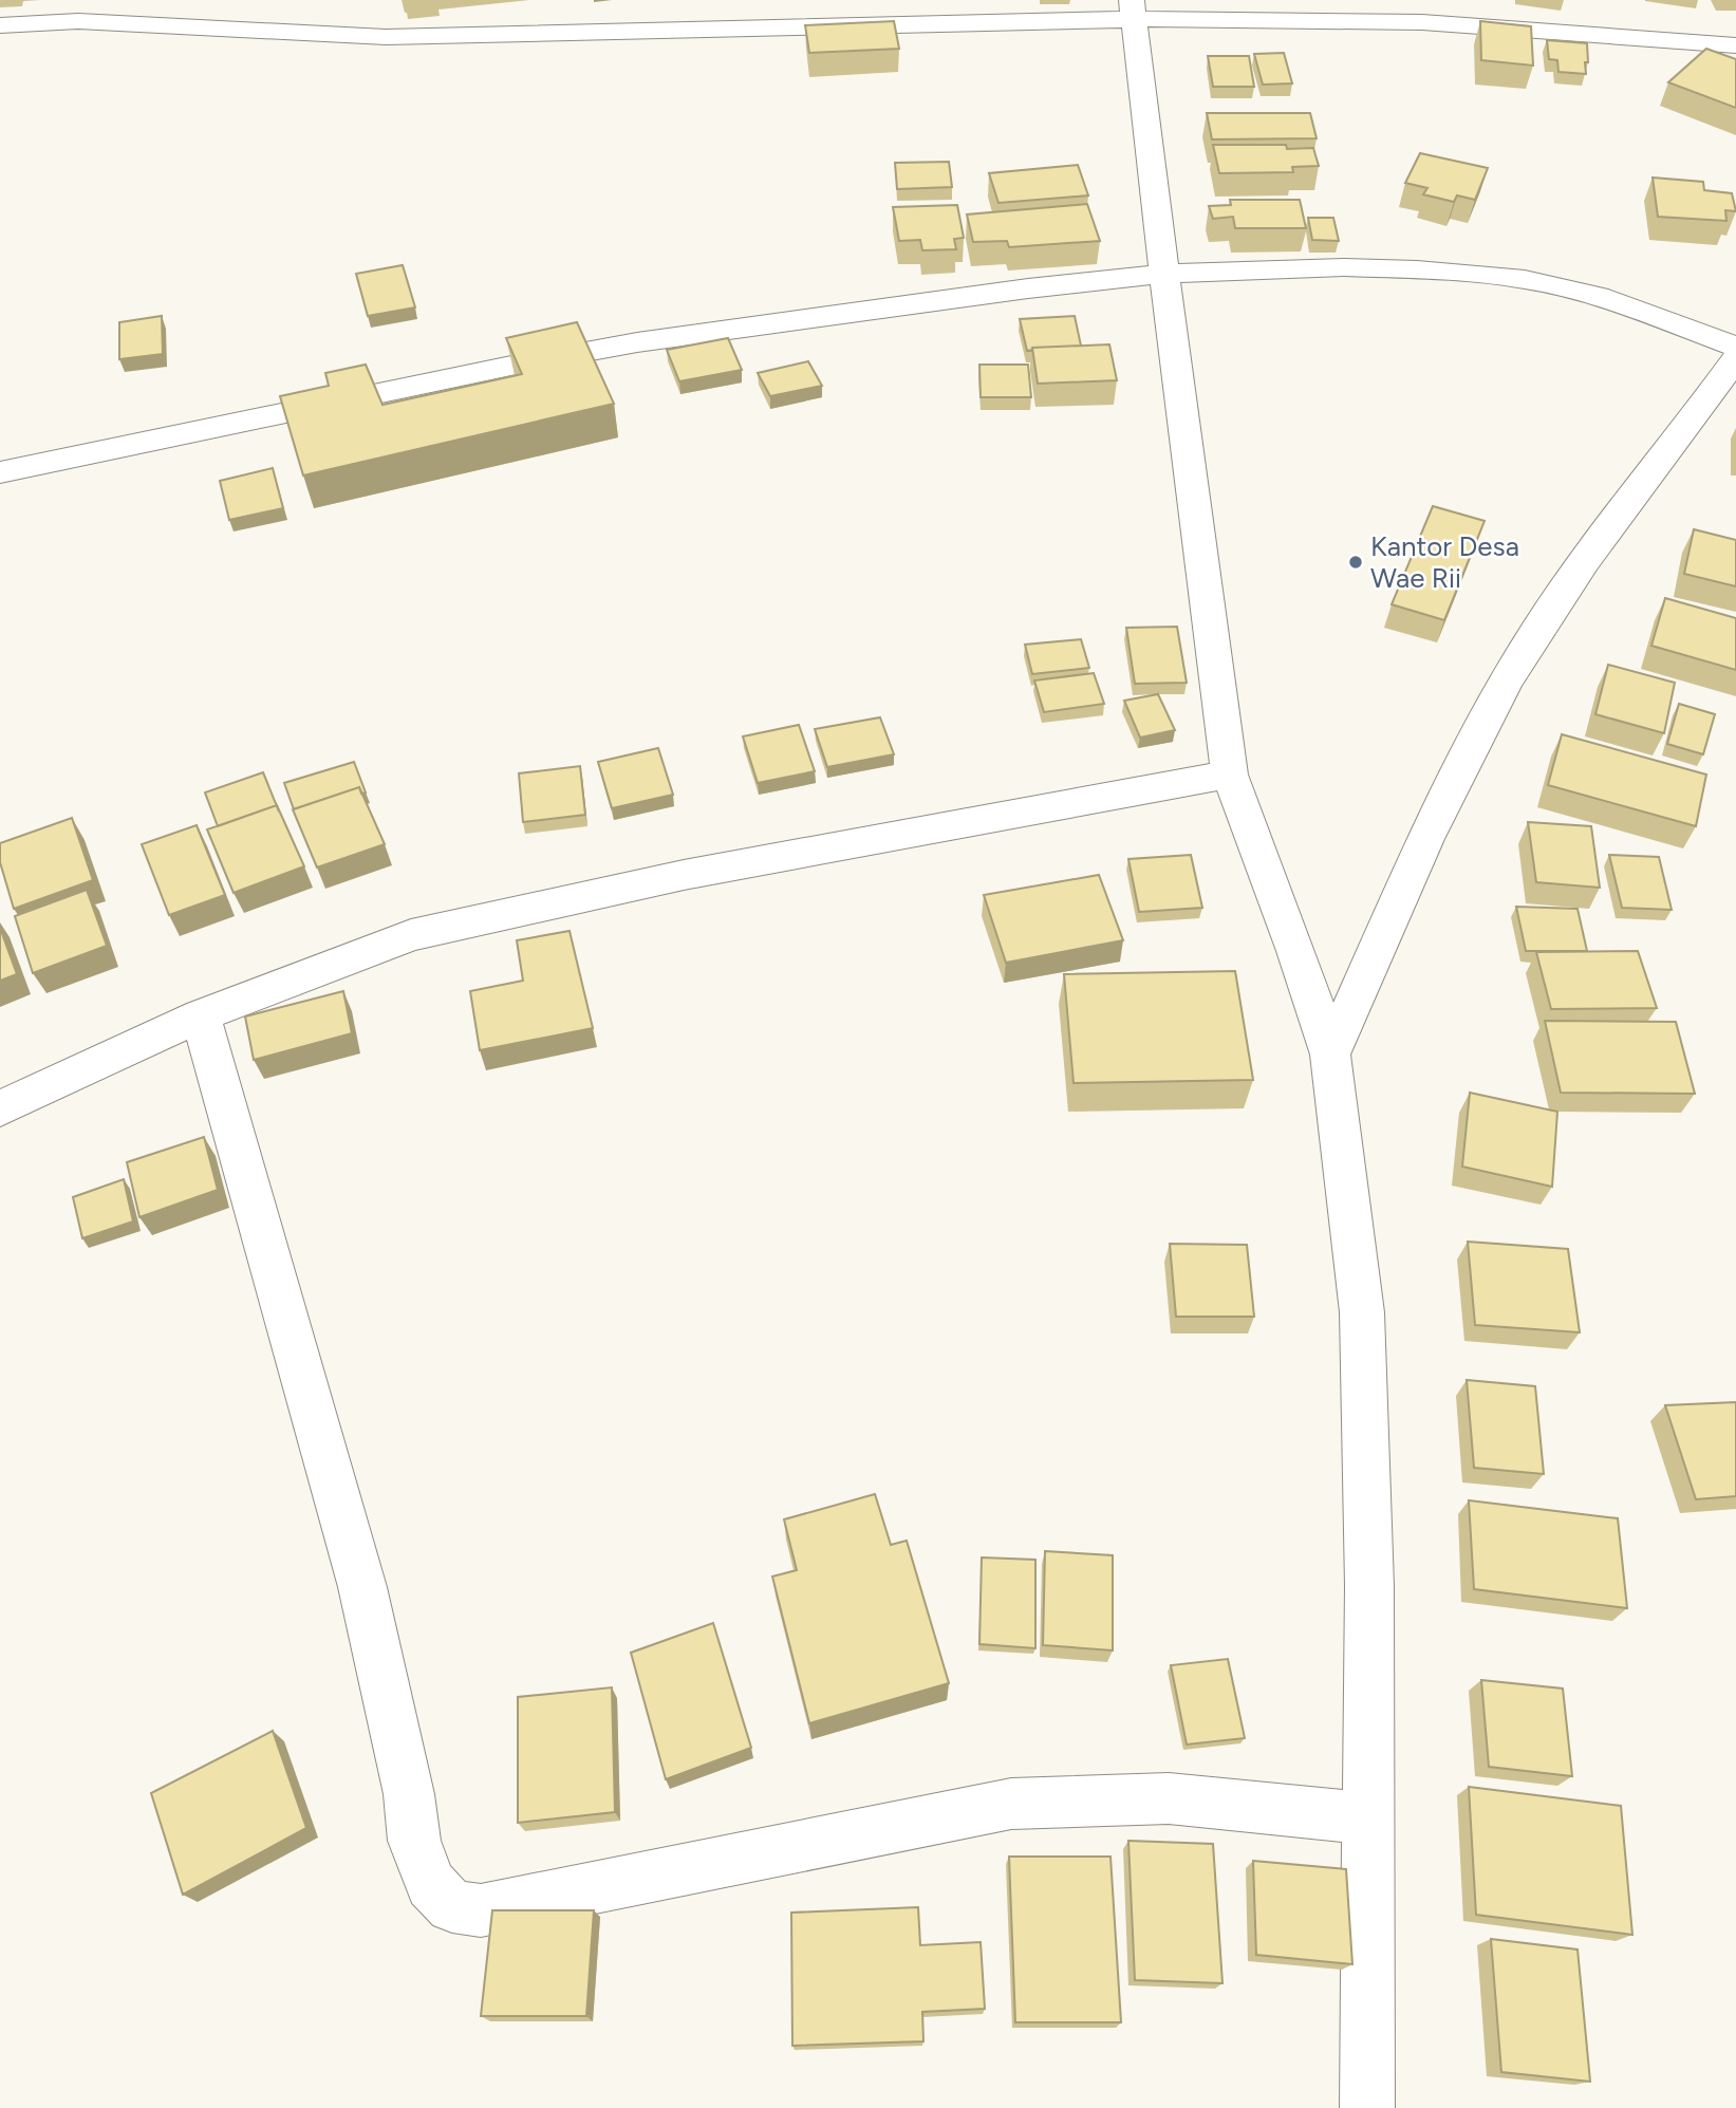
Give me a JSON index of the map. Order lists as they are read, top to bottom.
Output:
{
  "places": ["Kantor Desa Wae Rii"]
}
